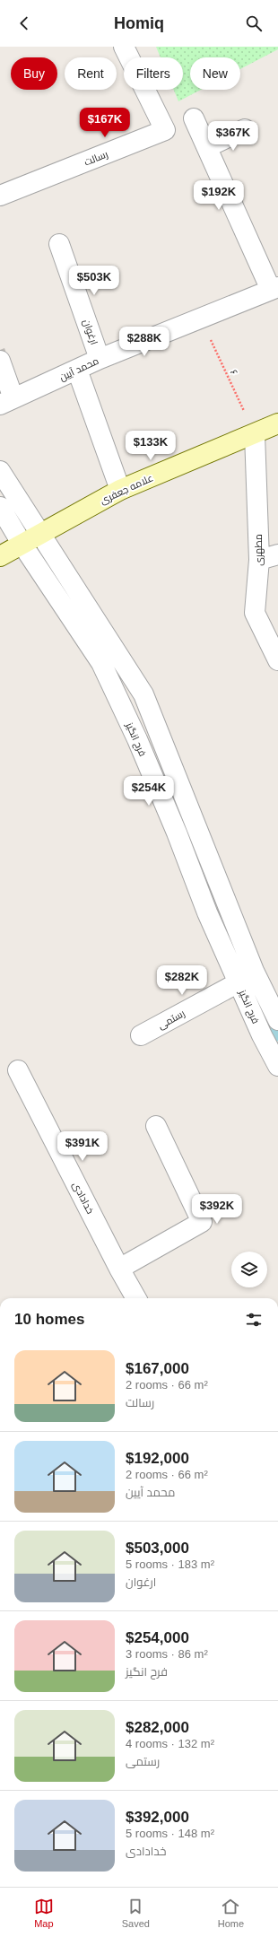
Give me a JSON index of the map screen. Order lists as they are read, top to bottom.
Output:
{
  "streets": {
    "main road": ["علامه جعفری"],
    "street": [
      "رسالت",
      "ارغوان",
      "محمد آیین",
      "مطهری",
      "فرح انگیز",
      "رستمی",
      "خدادادی"
    ],
    "path": ["۶"]
  },
  "crossings": [
    ["ارغوان", "محمد آیین"],
    ["محمد آیین", "۶"],
    ["۶", "علامه جعفری"],
    ["۶", "مطهری"],
    ["علامه جعفری", "مطهری"],
    ["علامه جعفری", "فرح انگیز"],
    ["فرح انگیز", "رستمی"]
  ],
  "page": {
    "header": "Homiq",
    "chip": [
      "Buy",
      "Rent",
      "Filters",
      "New"
    ],
    "price": [
      "$167K",
      "$367K",
      "$192K",
      "$503K",
      "$288K",
      "$133K",
      "$254K",
      "$282K",
      "$391K",
      "$392K"
    ],
    "heading": "10 homes",
    "list": [
      {
        "name": "$167,000",
        "note": "2 rooms · 66 m² · رسالت"
      },
      {
        "name": "$192,000",
        "note": "2 rooms · 66 m² · محمد آیین"
      },
      {
        "name": "$503,000",
        "note": "5 rooms · 183 m² · ارغوان"
      },
      {
        "name": "$254,000",
        "note": "3 rooms · 86 m² · فرح انگیز"
      },
      {
        "name": "$282,000",
        "note": "4 rooms · 132 m² · رستمی"
      },
      {
        "name": "$392,000",
        "note": "5 rooms · 148 m² · خدادادی"
      }
    ],
    "tabs": ["Map", "Saved", "Home"]
  }
}
